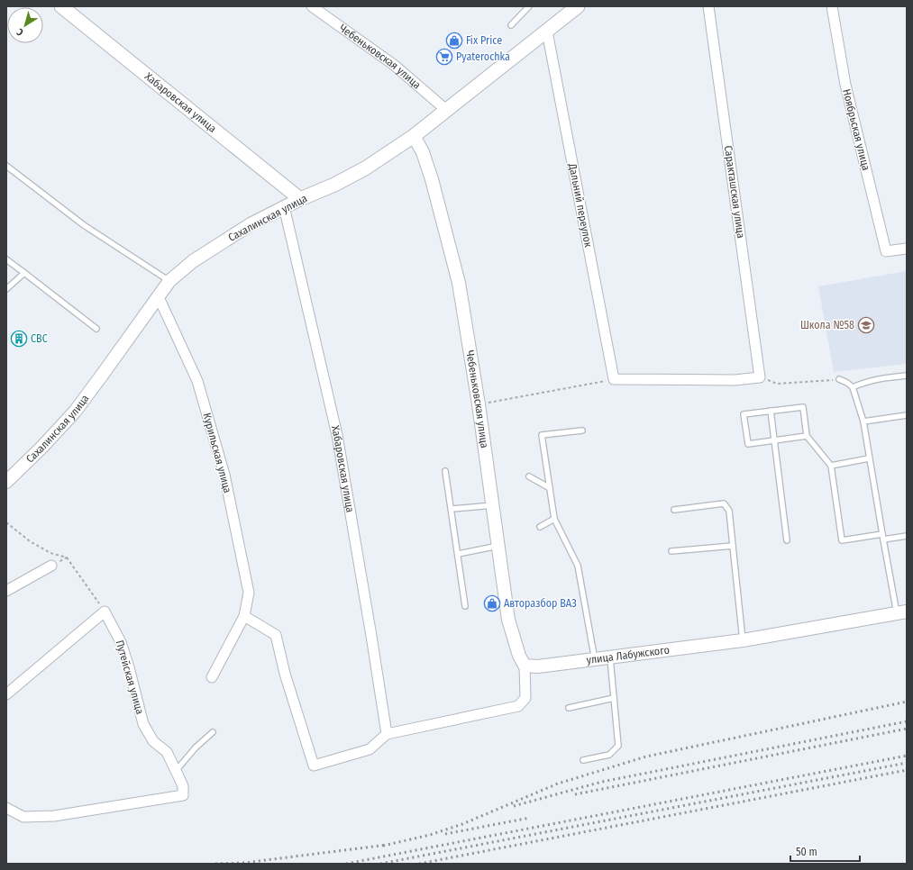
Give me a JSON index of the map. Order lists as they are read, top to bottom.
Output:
{
  "streets": {
    "main road": ["Хабаровская улица", "Сахалинская улица"],
    "street": [
      "Чебеньковская улица",
      "Ноябрьская улица",
      "Саракташская улица",
      "Дальний переулок",
      "Курильская улица",
      "улица Лабужского",
      "Путейская улица"
    ]
  },
  "crossings": [
    ["Чебеньковская улица", "Сахалинская улица"],
    ["Чебеньковская улица", "улица Лабужского"],
    ["Хабаровская улица", "Сахалинская улица"],
    ["Дальний переулок", "Сахалинская улица"],
    ["Сахалинская улица", "Курильская улица"]
  ],
  "places": {
    "shop": ["Fix Price", "Авторазбор ВАЗ"],
    "supermarket": ["Pyaterochka"],
    "school or university": ["Школа №58"],
    "building": ["СВС"]
  },
  "scale_bar": "50 m",
  "north": "bottom left"
}
